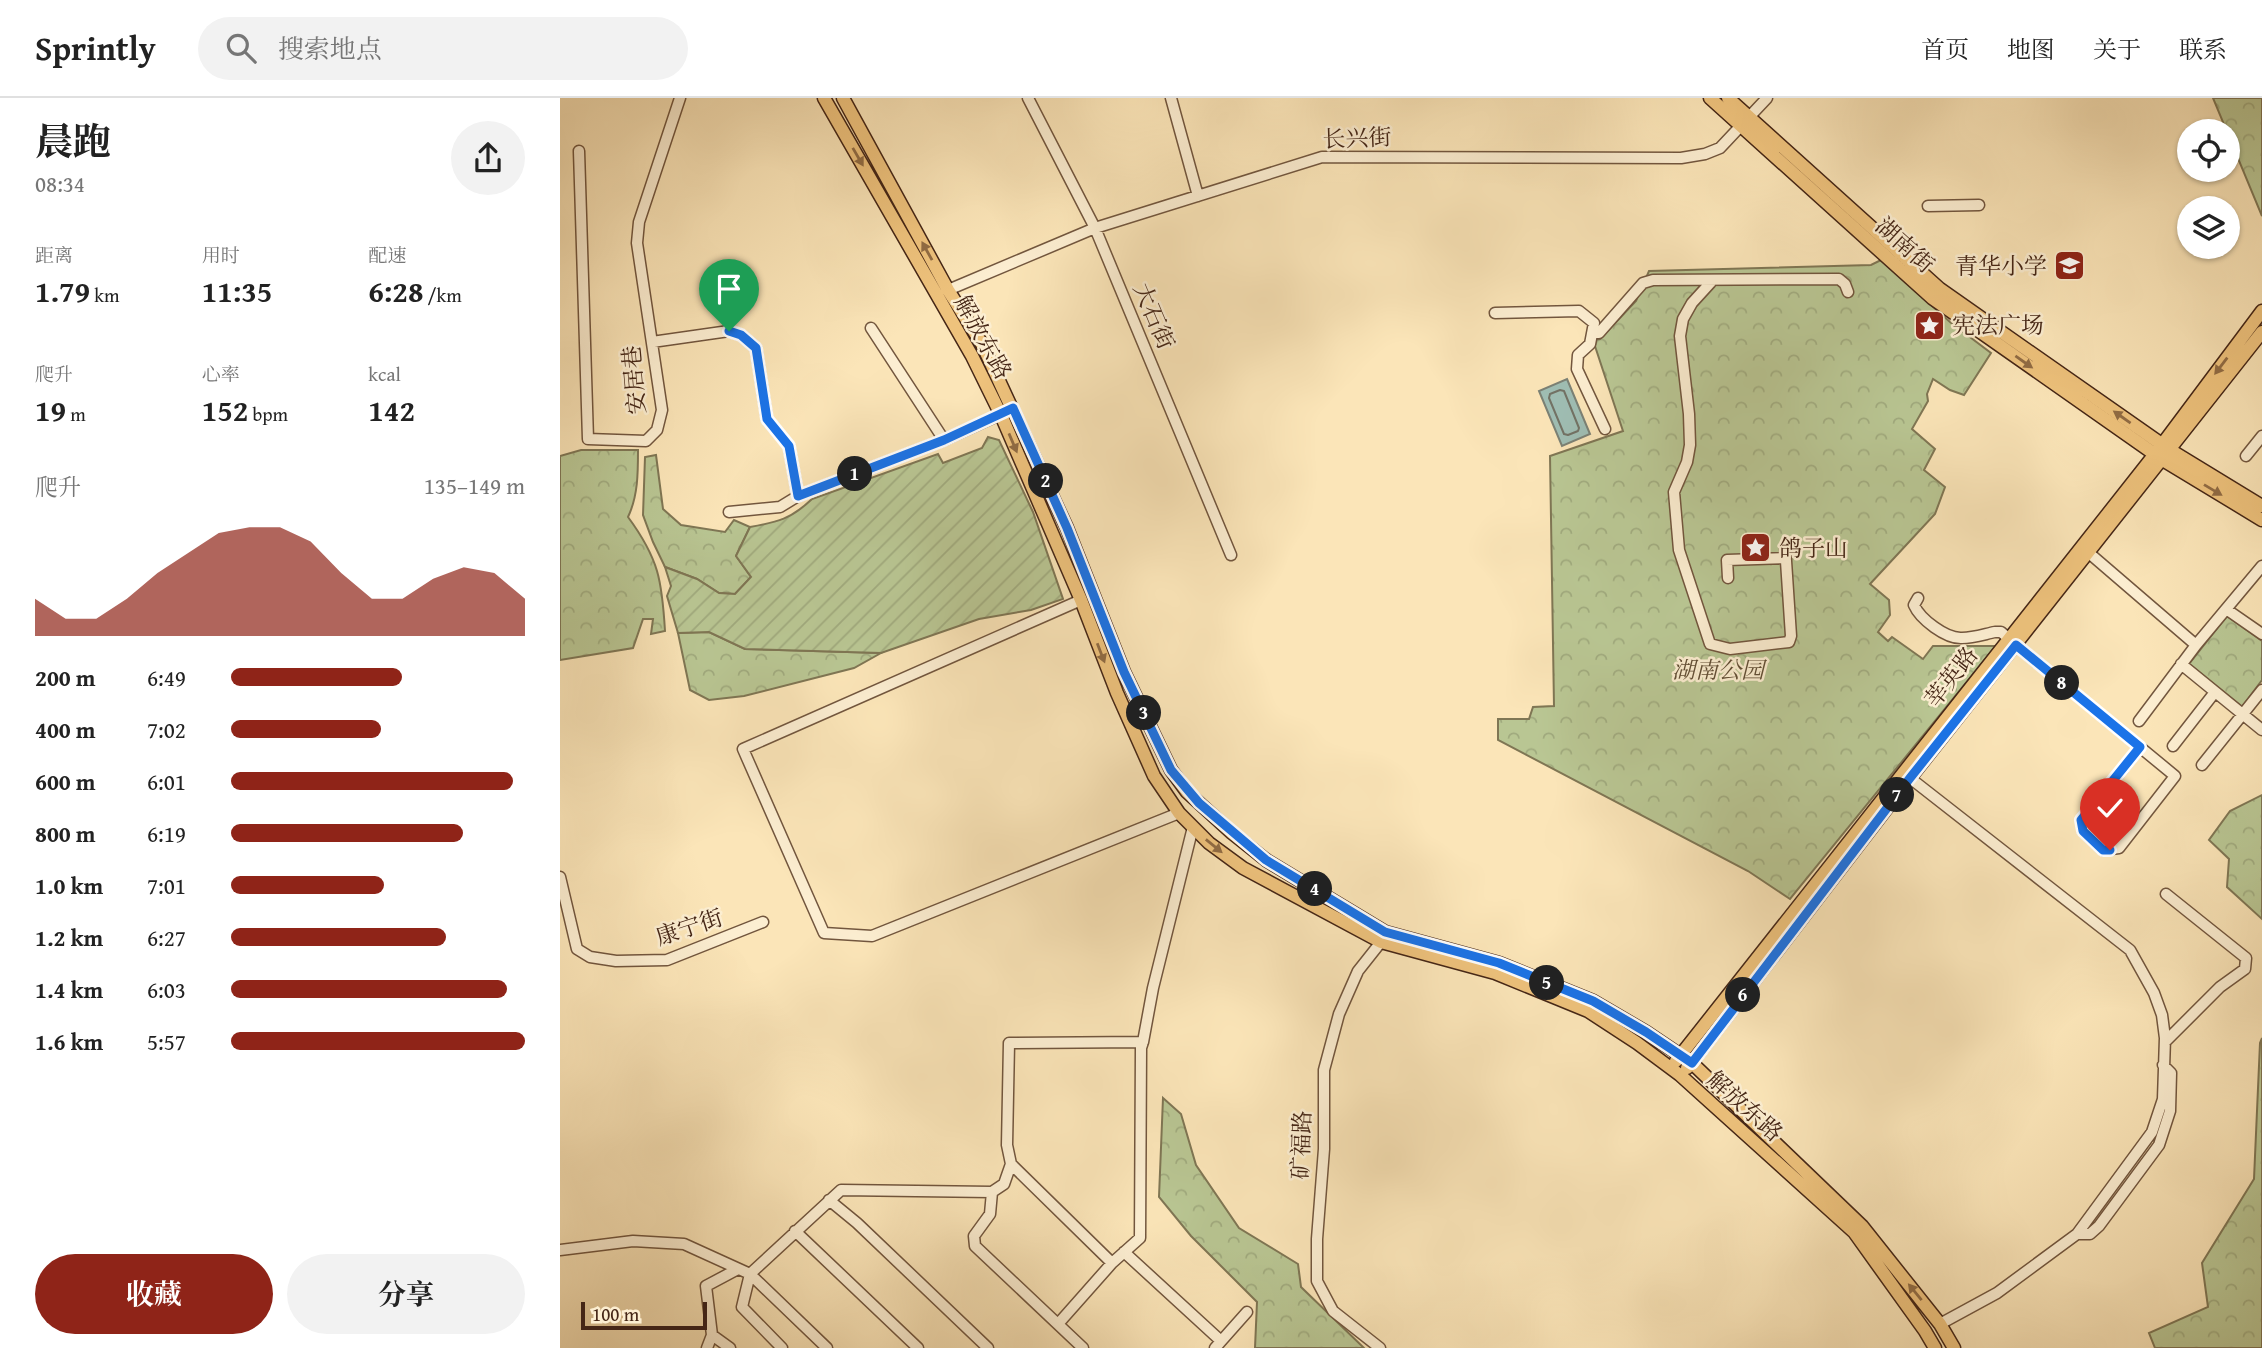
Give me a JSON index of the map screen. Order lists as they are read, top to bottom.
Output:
{
  "streets": {
    "main road": ["湖南街", "解放东路", "莘英路"],
    "street": [
      "长兴街",
      "大石街",
      "安居巷",
      "康宁街",
      "矿福路"
    ]
  },
  "crossings": [
    ["长兴街", "湖南街"],
    ["长兴街", "大石街"],
    ["长兴街", "解放东路"],
    ["湖南街", "莘英路"],
    ["解放东路", "莘英路"],
    ["解放东路", "矿福路"]
  ],
  "parks": ["湖南公园"],
  "places": {
    "school or university": ["青华小学"],
    "place": ["宪法广场", "鸽子山"]
  },
  "scale_bar": "100 m",
  "page": {
    "header": "Sprintly",
    "search": "搜索地点",
    "nav": [
      "首页",
      "地图",
      "关于",
      "联系"
    ],
    "heading": ["晨跑", "08:34"],
    "stats": [
      ["距离", "1.79 km"],
      ["用时", "11:35"],
      ["配速", "6:28 /km"],
      ["爬升", "19 m"],
      ["心率", "152 bpm"],
      ["kcal", "142"]
    ],
    "chart": ["爬升", "135–149 m"],
    "pins": [
      "1",
      "2",
      "8",
      "3",
      "7",
      "4",
      "5",
      "6"
    ],
    "list": [
      {
        "name": "200 m",
        "note": "6:49"
      },
      {
        "name": "400 m",
        "note": "7:02"
      },
      {
        "name": "600 m",
        "note": "6:01"
      },
      {
        "name": "800 m",
        "note": "6:19"
      },
      {
        "name": "1.0 km",
        "note": "7:01"
      },
      {
        "name": "1.2 km",
        "note": "6:27"
      },
      {
        "name": "1.4 km",
        "note": "6:03"
      },
      {
        "name": "1.6 km",
        "note": "5:57"
      }
    ],
    "buttons": ["收藏", "分享"],
    "scale": "100 m"
  }
}
